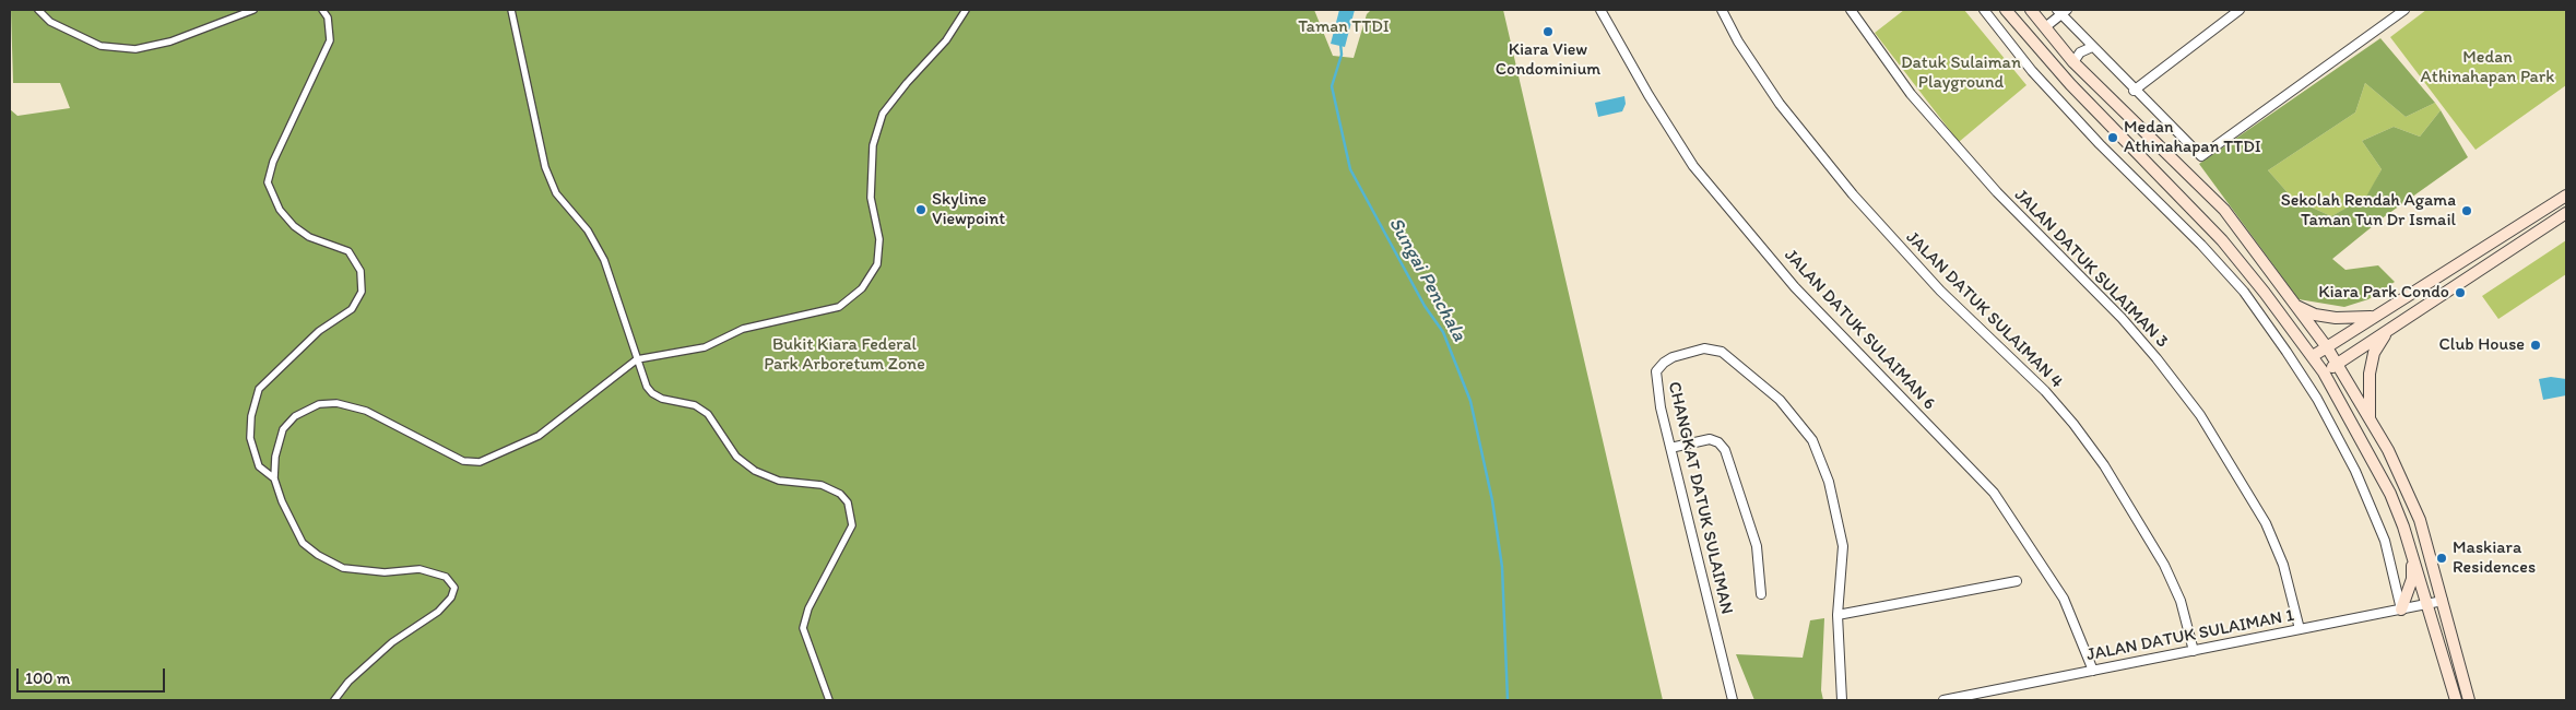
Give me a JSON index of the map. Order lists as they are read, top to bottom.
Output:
{
  "streets": {
    "street": [
      "JALAN DATUK SULAIMAN 3",
      "JALAN DATUK SULAIMAN 4",
      "JALAN DATUK SULAIMAN 6",
      "CHANGKAT DATUK SULAIMAN",
      "JALAN DATUK SULAIMAN 1"
    ]
  },
  "crossings": [
    ["JALAN DATUK SULAIMAN 3", "JALAN DATUK SULAIMAN 1"],
    ["JALAN DATUK SULAIMAN 4", "JALAN DATUK SULAIMAN 1"],
    ["JALAN DATUK SULAIMAN 6", "JALAN DATUK SULAIMAN 1"]
  ],
  "water": ["Sungai Penchala"],
  "parks": [
    "Taman TTDI",
    "Medan Athinahapan Park",
    "Datuk Sulaiman Playground",
    "Bukit Kiara Federal Park Arboretum Zone"
  ],
  "places": [
    "Kiara View Condominium",
    "Medan Athinahapan TTDI",
    "Skyline Viewpoint",
    "Sekolah Rendah Agama Taman Tun Dr Ismail",
    "Kiara Park Condo",
    "Club House",
    "Maskiara Residences"
  ],
  "scale_bar": "100 m"
}
